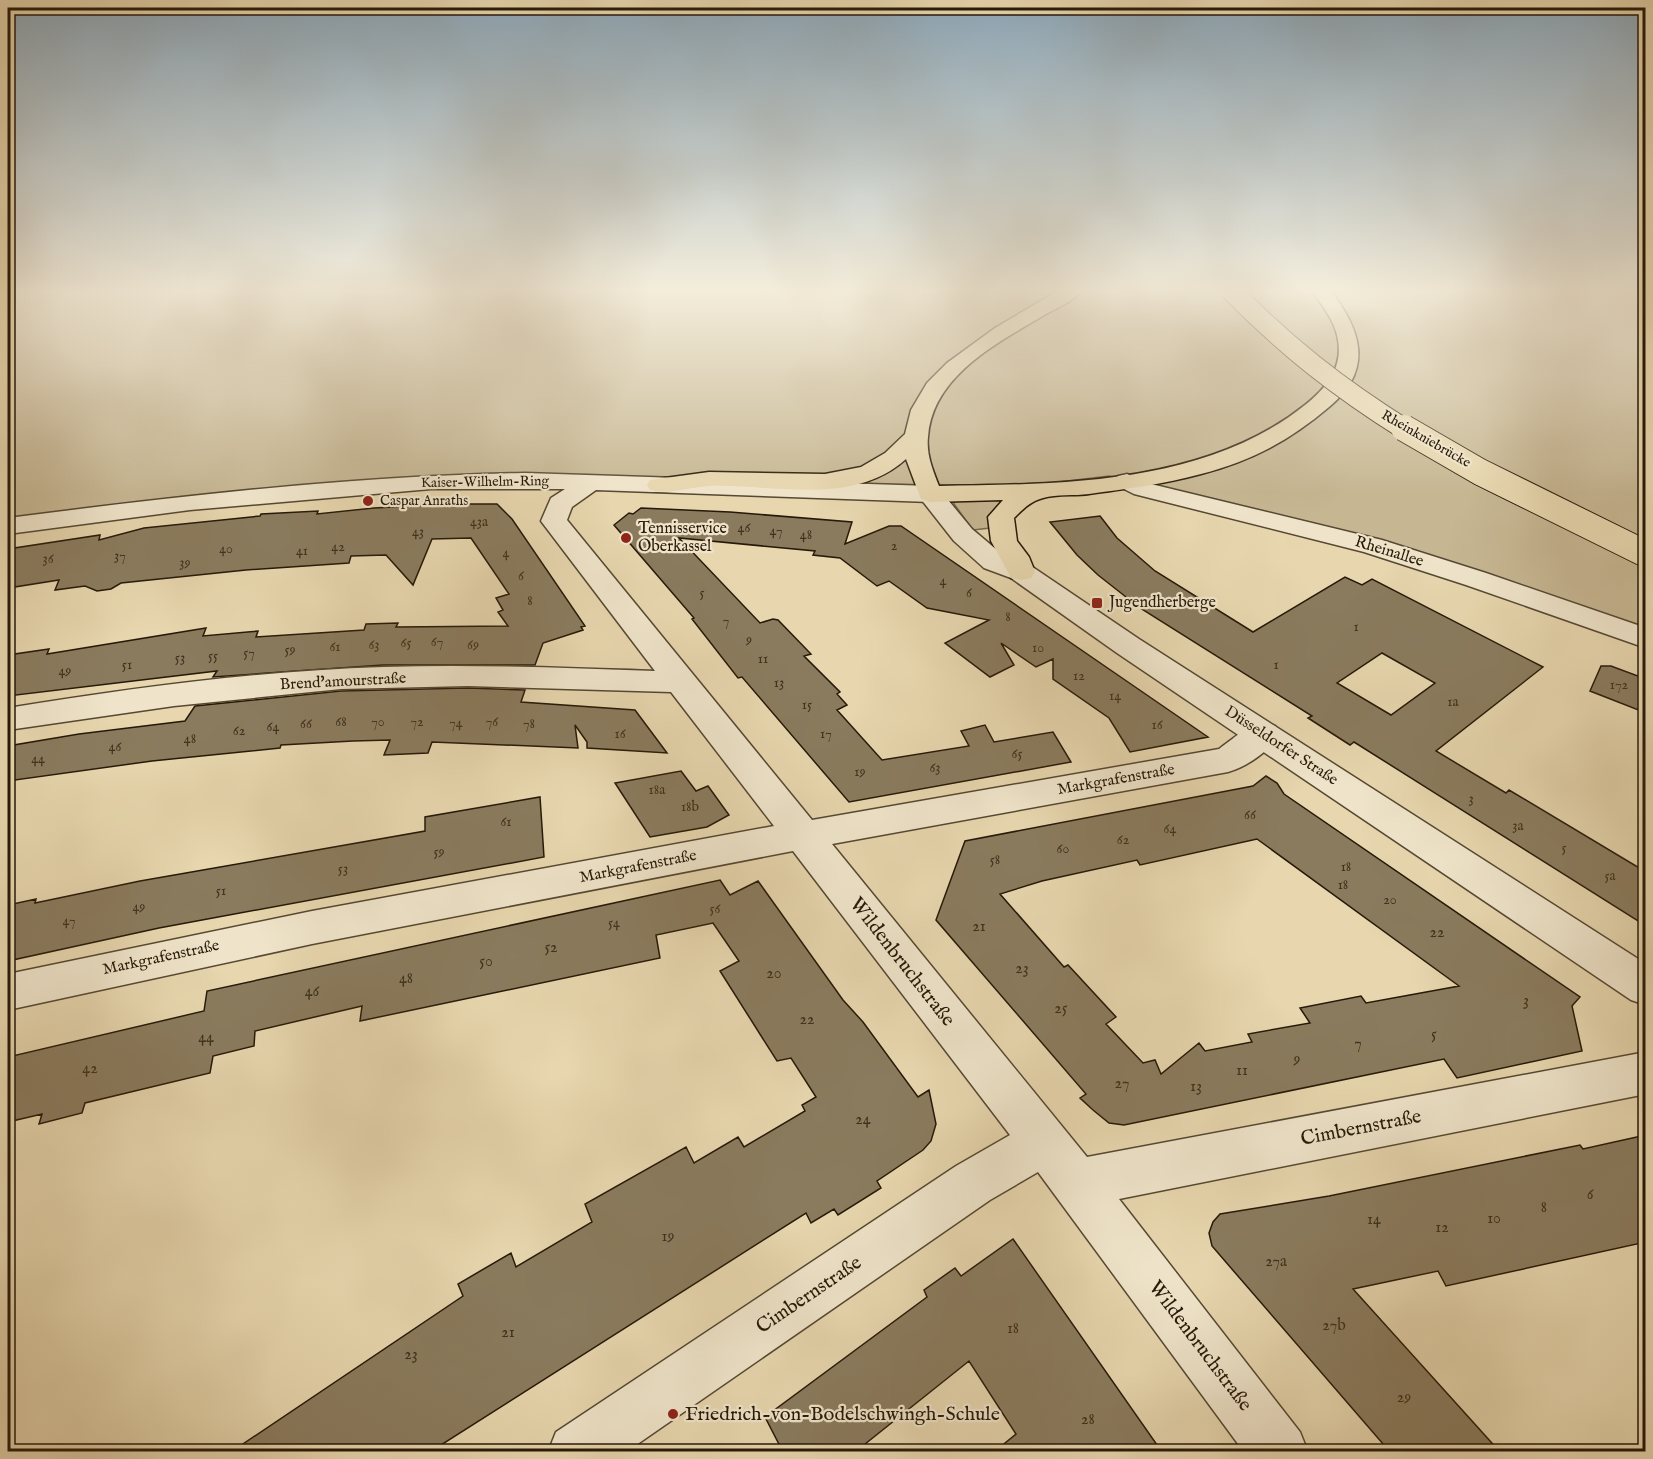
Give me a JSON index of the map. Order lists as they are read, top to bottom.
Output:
{
  "streets": {
    "highway": ["Rheinkniebrücke"],
    "street": [
      "Kaiser-Wilhelm-Ring",
      "Rheinallee",
      "Brend'amourstraße",
      "Düsseldorfer Straße",
      "Markgrafenstraße",
      "Wildenbruchstraße",
      "Cimbernstraße"
    ]
  },
  "crossings": [
    ["Kaiser-Wilhelm-Ring", "Düsseldorfer Straße"],
    ["Kaiser-Wilhelm-Ring", "Wildenbruchstraße"],
    ["Brend'amourstraße", "Wildenbruchstraße"],
    ["Düsseldorfer Straße", "Markgrafenstraße"],
    ["Markgrafenstraße", "Wildenbruchstraße"],
    ["Wildenbruchstraße", "Cimbernstraße"]
  ],
  "places": {
    "other": ["Caspar Anraths", "Tennisservice Oberkassel", "Friedrich-von-Bodelschwingh-Schule"],
    "transit": ["Jugendherberge"]
  },
  "house_numbers": [
    "43a",
    "46",
    "47",
    "43",
    "48",
    "2",
    "42",
    "40",
    "41",
    "4",
    "37",
    "36",
    "39",
    "6",
    "4",
    "5",
    "6",
    "8",
    "8",
    "7",
    "1",
    "9",
    "67",
    "65",
    "63",
    "69",
    "61",
    "10",
    "59",
    "57",
    "55",
    "53",
    "11",
    "51",
    "1",
    "49",
    "12",
    "13",
    "172",
    "14",
    "1a",
    "15",
    "68",
    "70",
    "72",
    "76",
    "74",
    "66",
    "78",
    "16",
    "64",
    "62",
    "16",
    "17",
    "48",
    "46",
    "65",
    "44",
    "63",
    "19",
    "18a",
    "3",
    "18b",
    "66",
    "61",
    "3a",
    "64",
    "62",
    "5",
    "60",
    "59",
    "58",
    "18",
    "53",
    "5a",
    "18",
    "51",
    "20",
    "49",
    "56",
    "47",
    "54",
    "21",
    "22",
    "52",
    "50",
    "23",
    "20",
    "48",
    "46",
    "3",
    "25",
    "22",
    "5",
    "44",
    "7",
    "9",
    "42",
    "11",
    "27",
    "13",
    "24",
    "6",
    "8",
    "10",
    "14",
    "12",
    "19",
    "27a",
    "27b",
    "18",
    "21",
    "23",
    "29",
    "28"
  ]
}
